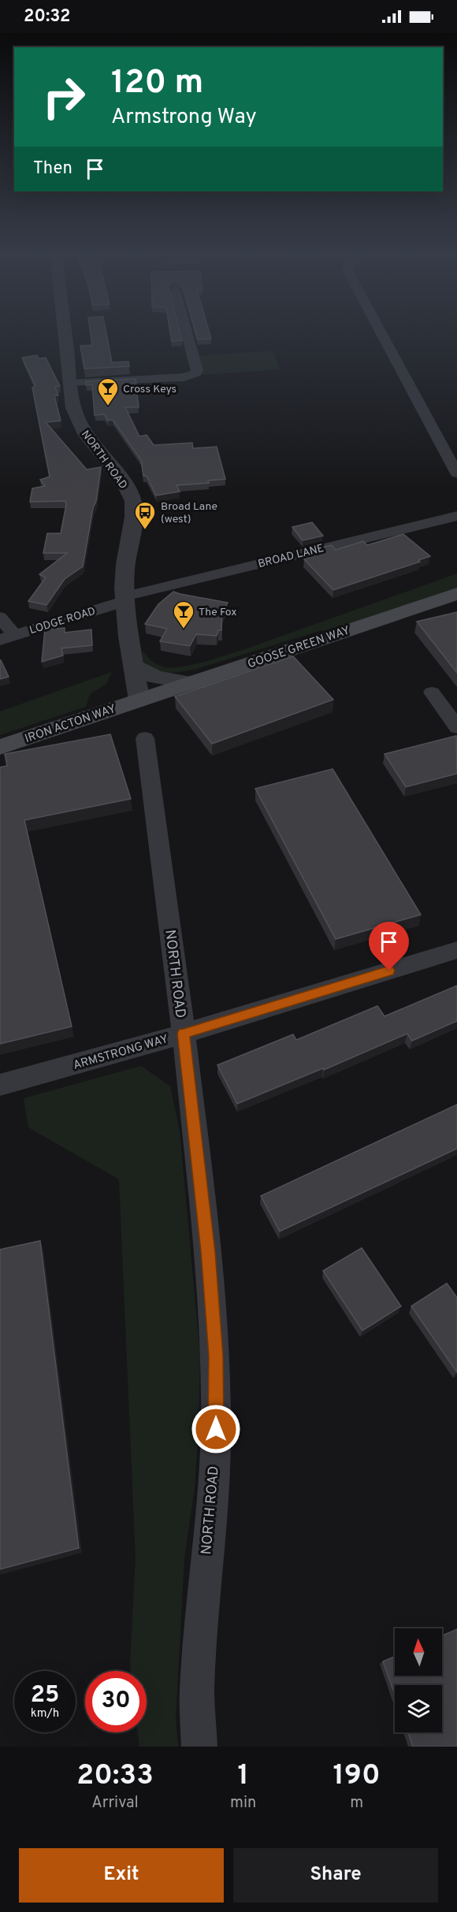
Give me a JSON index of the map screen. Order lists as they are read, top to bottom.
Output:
{
  "streets": {
    "main road": ["GOOSE GREEN WAY", "IRON ACTON WAY"],
    "street": [
      "NORTH ROAD",
      "BROAD LANE",
      "LODGE ROAD",
      "ARMSTRONG WAY"
    ]
  },
  "crossings": [
    ["NORTH ROAD", "BROAD LANE"],
    ["NORTH ROAD", "LODGE ROAD"],
    ["NORTH ROAD", "GOOSE GREEN WAY"],
    ["NORTH ROAD", "IRON ACTON WAY"],
    ["NORTH ROAD", "ARMSTRONG WAY"],
    ["BROAD LANE", "LODGE ROAD"],
    ["GOOSE GREEN WAY", "IRON ACTON WAY"]
  ],
  "places": {
    "bar": ["Cross Keys", "The Fox"],
    "bus stop": ["Broad Lane (west)"]
  },
  "north": "top",
  "page": {
    "status": "20:32",
    "turn": ["120 m", "Armstrong Way"],
    "then": "Then",
    "speed": "25 km/h",
    "limit": "30",
    "eta": [
      "20:33",
      "Arrival",
      "1",
      "min",
      "190",
      "m"
    ],
    "buttons": ["Exit", "Share"]
  }
}
